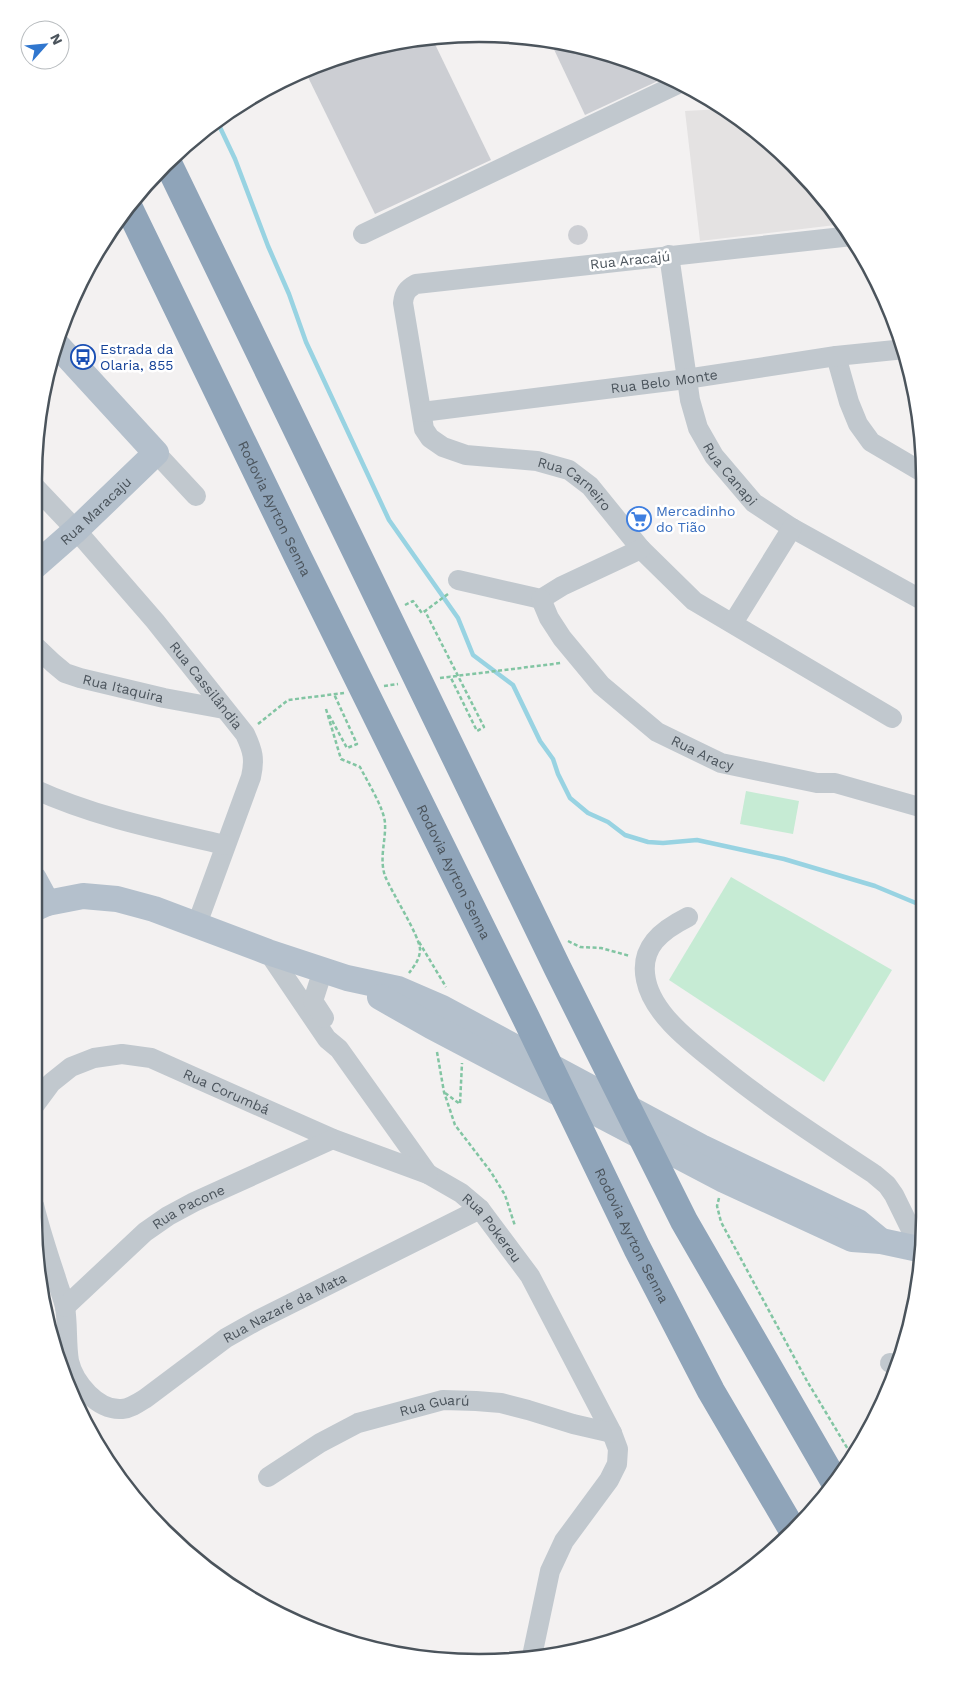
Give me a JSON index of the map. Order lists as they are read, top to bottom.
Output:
{
  "streets": {
    "highway": ["Rodovia Ayrton Senna"],
    "main road": ["Rua Maracaju"],
    "street": [
      "Rua Aracajú",
      "Rua Belo Monte",
      "Rua Canapi",
      "Rua Carneiro",
      "Rua Cassilândia",
      "Rua Itaquira",
      "Rua Aracy",
      "Rua Corumbá",
      "Rua Pacone",
      "Rua Pokereu",
      "Rua Nazaré da Mata",
      "Rua Guarú"
    ]
  },
  "crossings": [
    ["Rua Aracajú", "Rua Canapi"],
    ["Rua Aracajú", "Rua Carneiro"],
    ["Rua Belo Monte", "Rua Canapi"],
    ["Rua Belo Monte", "Rua Carneiro"],
    ["Rua Maracaju", "Rua Cassilândia"],
    ["Rua Cassilândia", "Rua Itaquira"],
    ["Rua Corumbá", "Rua Pacone"],
    ["Rua Corumbá", "Rua Pokereu"],
    ["Rua Pacone", "Rua Nazaré da Mata"],
    ["Rua Pokereu", "Rua Nazaré da Mata"],
    ["Rua Pokereu", "Rua Guarú"]
  ],
  "places": {
    "bus stop": ["Estrada da Olaria, 855"],
    "supermarket": ["Mercadinho do Tião"]
  },
  "north": "top right"
}
